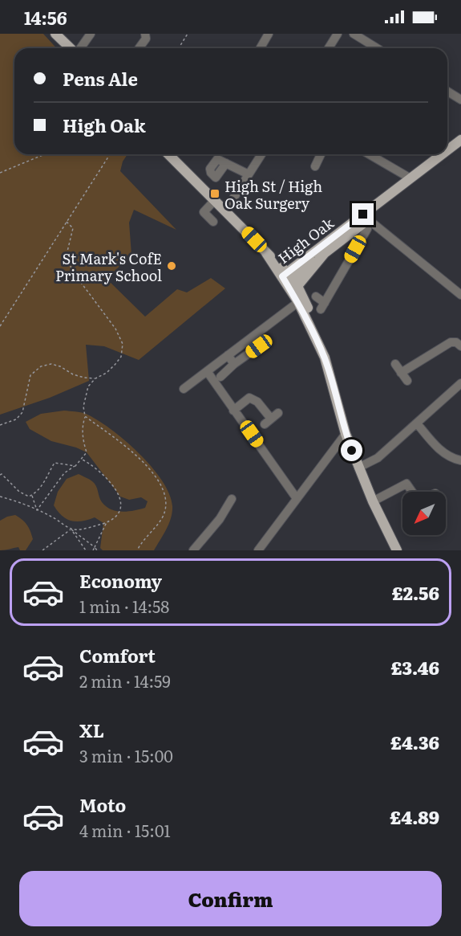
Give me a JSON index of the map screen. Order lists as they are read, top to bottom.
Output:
{
  "streets": {
    "main road": ["High Oak"]
  },
  "places": {
    "transit": ["High St / High Oak Surgery"],
    "other": ["St Mark's CofE Primary School"]
  },
  "north": "bottom left",
  "page": {
    "status": "14:56",
    "banner": ["Pens Ale", "High Oak"],
    "list": [
      {
        "name": "Economy",
        "note": "1 min · 14:58",
        "value": "£2.56"
      },
      {
        "name": "Comfort",
        "note": "2 min · 14:59",
        "value": "£3.46"
      },
      {
        "name": "XL",
        "note": "3 min · 15:00",
        "value": "£4.36"
      },
      {
        "name": "Moto",
        "note": "4 min · 15:01",
        "value": "£4.89"
      }
    ],
    "buttons": "Confirm"
  }
}
